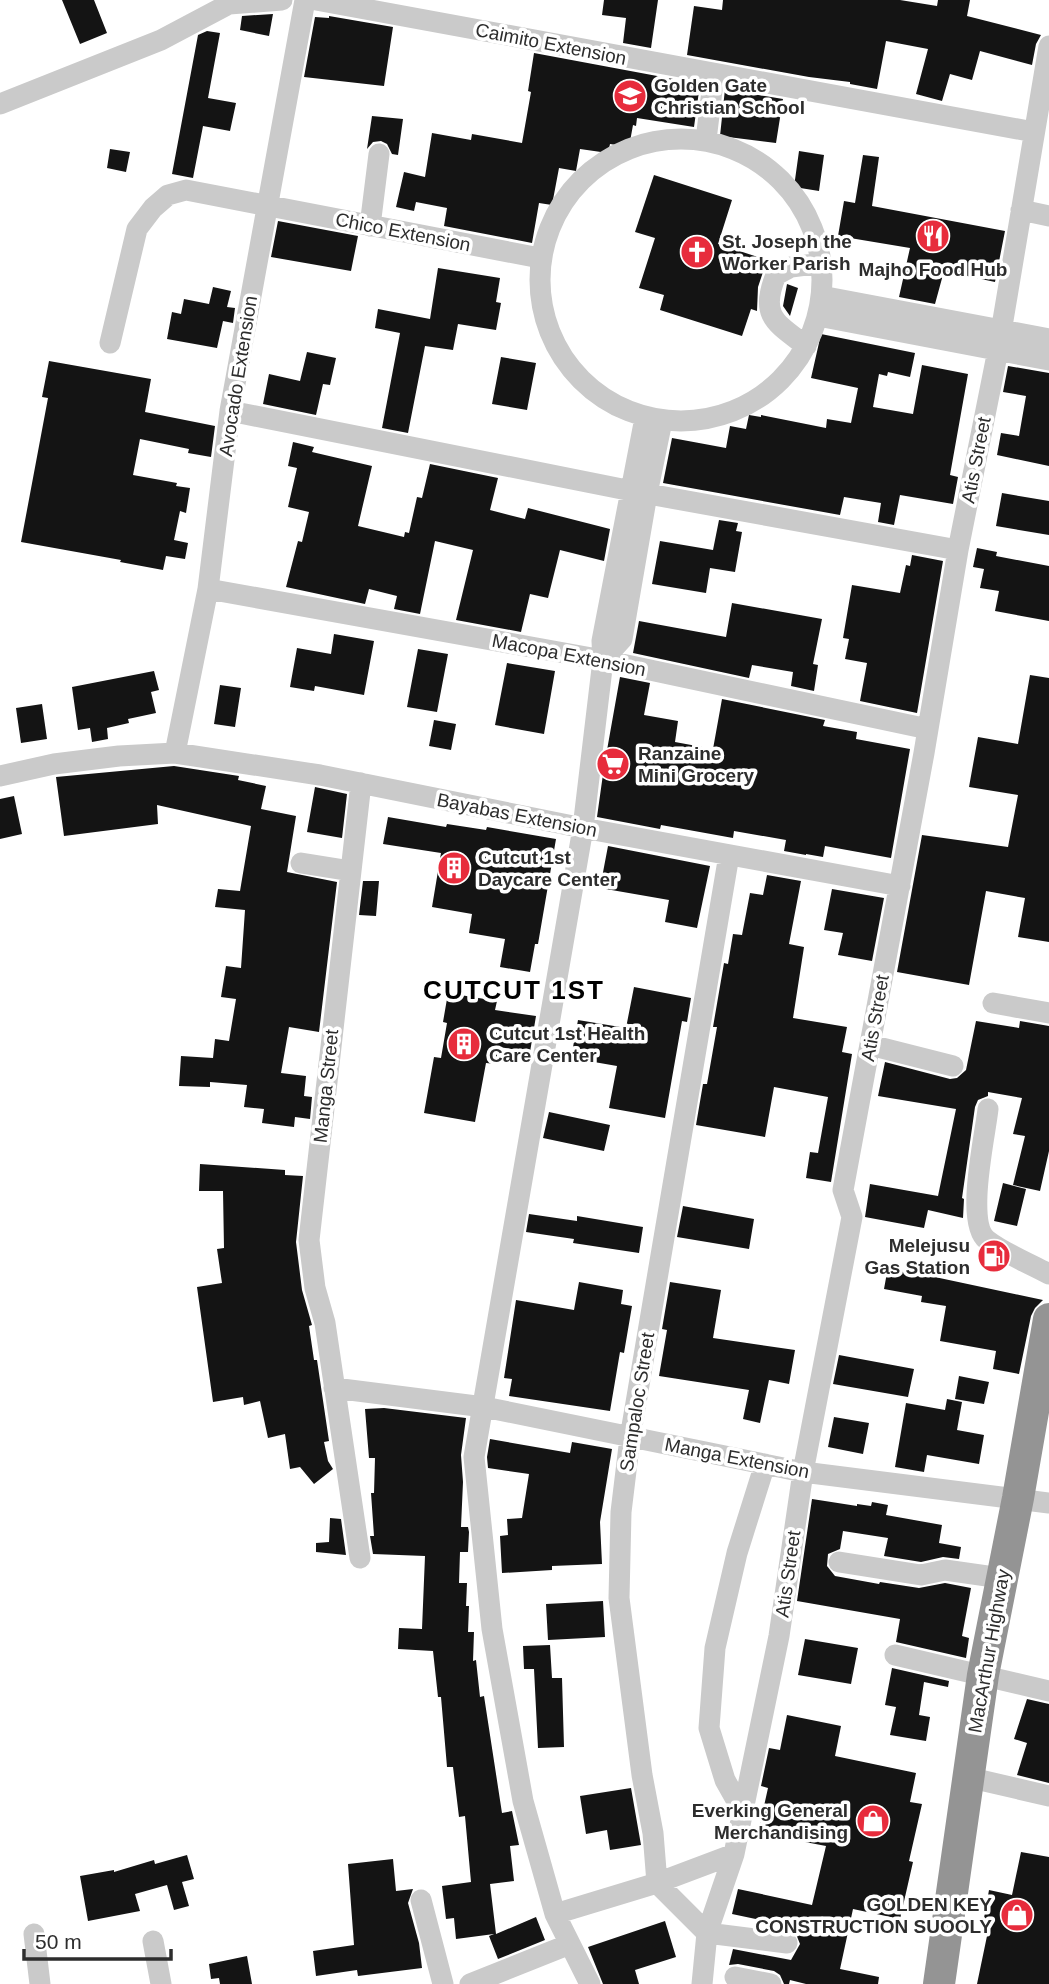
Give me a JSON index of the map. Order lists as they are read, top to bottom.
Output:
{
  "streets": {
    "highway": ["MacArthur Highway"],
    "street": [
      "Caimito Extension",
      "Chico Extension",
      "Avocado Extension",
      "Atis Street",
      "Macopa Extension",
      "Bayabas Extension",
      "Manga Street",
      "Sampaloc Street",
      "Manga Extension"
    ]
  },
  "crossings": [
    ["Caimito Extension", "Atis Street"],
    ["Chico Extension", "Avocado Extension"],
    ["Avocado Extension", "Macopa Extension"],
    ["Avocado Extension", "Bayabas Extension"],
    ["Atis Street", "Macopa Extension"],
    ["Atis Street", "Bayabas Extension"],
    ["Atis Street", "Manga Extension"],
    ["Bayabas Extension", "Manga Street"],
    ["Bayabas Extension", "Sampaloc Street"],
    ["Manga Street", "Manga Extension"],
    ["Sampaloc Street", "Manga Extension"],
    ["Manga Extension", "MacArthur Highway"]
  ],
  "districts": ["CUTCUT 1ST"],
  "places": {
    "school or university": ["Golden Gate Christian School"],
    "restaurant": ["Majho Food Hub"],
    "church": ["St. Joseph the Worker Parish"],
    "supermarket": ["Ranzaine Mini Grocery"],
    "building": ["Cutcut 1st Daycare Center", "Cutcut 1st Health Care Center"],
    "fuel station": ["Melejusu Gas Station"],
    "shop": ["Everking General Merchandising", "GOLDEN KEY CONSTRUCTION SUOOLY"]
  },
  "scale_bar": "50 m"
}
